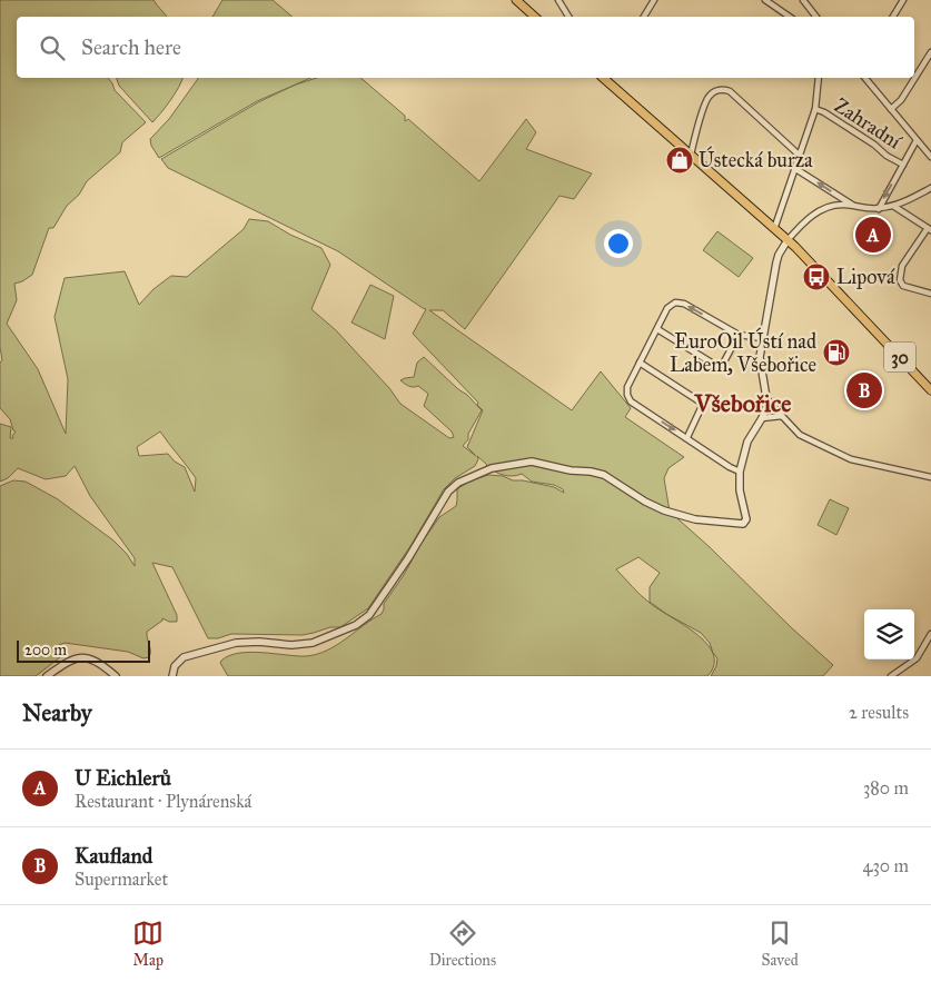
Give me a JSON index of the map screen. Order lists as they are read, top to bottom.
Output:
{
  "streets": {
    "main road": ["30"],
    "street": ["Zahradní"]
  },
  "districts": ["Všebořice"],
  "places": {
    "shop": ["Ústecká burza"],
    "bus stop": ["Lipová"],
    "fuel station": ["EuroOil Ústí nad Labem, Všebořice"]
  },
  "scale_bar": "200 m",
  "page": {
    "search": "Search here",
    "pins": ["A", "B"],
    "scale": "200 m",
    "heading": ["Nearby", "2 results"],
    "list": [
      {
        "mark": "A",
        "name": "U Eichlerů",
        "note": "Restaurant · Plynárenská",
        "value": "380 m"
      },
      {
        "mark": "B",
        "name": "Kaufland",
        "note": "Supermarket",
        "value": "430 m"
      }
    ],
    "nav": ["Map", "Directions", "Saved"]
  }
}
